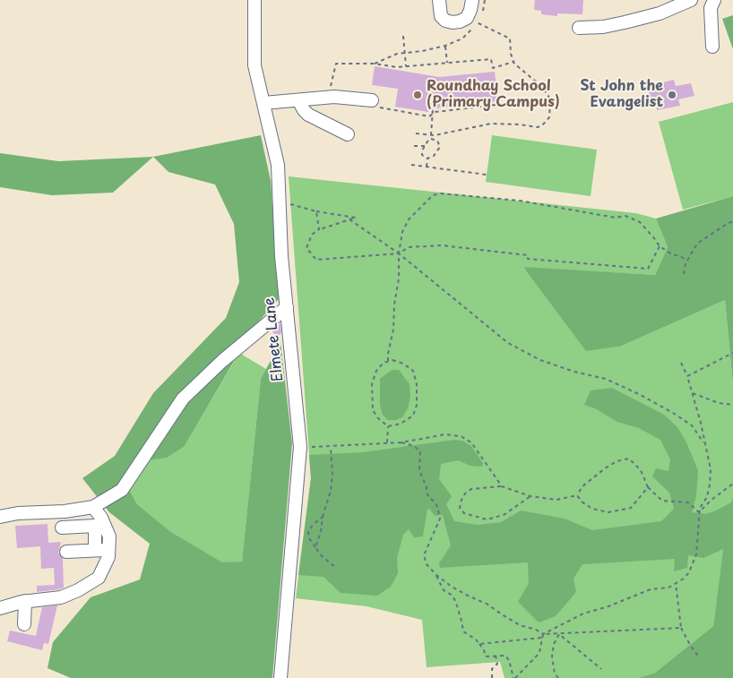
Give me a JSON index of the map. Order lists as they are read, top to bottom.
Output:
{
  "streets": {
    "street": ["Elmete Lane"]
  },
  "places": ["Roundhay School (Primary Campus)", "St John the Evangelist"]
}
